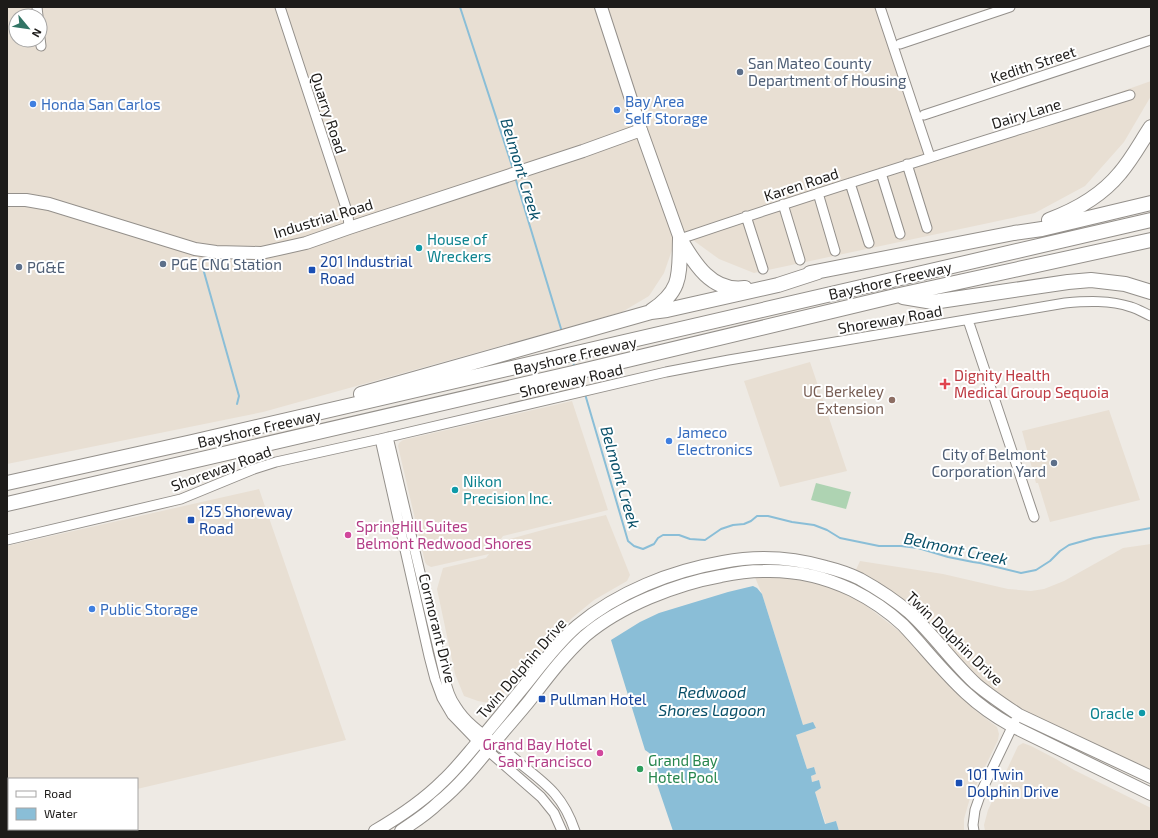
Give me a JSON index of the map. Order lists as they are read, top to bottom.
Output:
{
  "streets": {
    "highway": ["Bayshore Freeway"],
    "main road": ["Industrial Road", "Twin Dolphin Drive"],
    "street": [
      "Kedith Street",
      "Quarry Road",
      "Dairy Lane",
      "Karen Road",
      "Shoreway Road",
      "Cormorant Drive"
    ]
  },
  "crossings": [
    ["Quarry Road", "Industrial Road"],
    ["Dairy Lane", "Karen Road"],
    ["Shoreway Road", "Cormorant Drive"],
    ["Cormorant Drive", "Twin Dolphin Drive"]
  ],
  "water": ["Belmont Creek", "Redwood Shores Lagoon"],
  "places": {
    "other": [
      "San Mateo County Department of Housing",
      "Honda San Carlos",
      "Bay Area Self Storage",
      "House of Wreckers",
      "PGE CNG Station",
      "PG&E",
      "UC Berkeley Extension",
      "Jameco Electronics",
      "City of Belmont Corporation Yard",
      "Nikon Precision Inc.",
      "SpringHill Suites Belmont Redwood Shores",
      "Public Storage",
      "Oracle",
      "Grand Bay Hotel San Francisco",
      "Grand Bay Hotel Pool"
    ],
    "transit": [
      "201 Industrial Road",
      "125 Shoreway Road",
      "Pullman Hotel",
      "101 Twin Dolphin Drive"
    ],
    "health": ["Dignity Health Medical Group Sequoia"]
  },
  "legend": ["Road", "Water"],
  "north": "bottom right"
}
